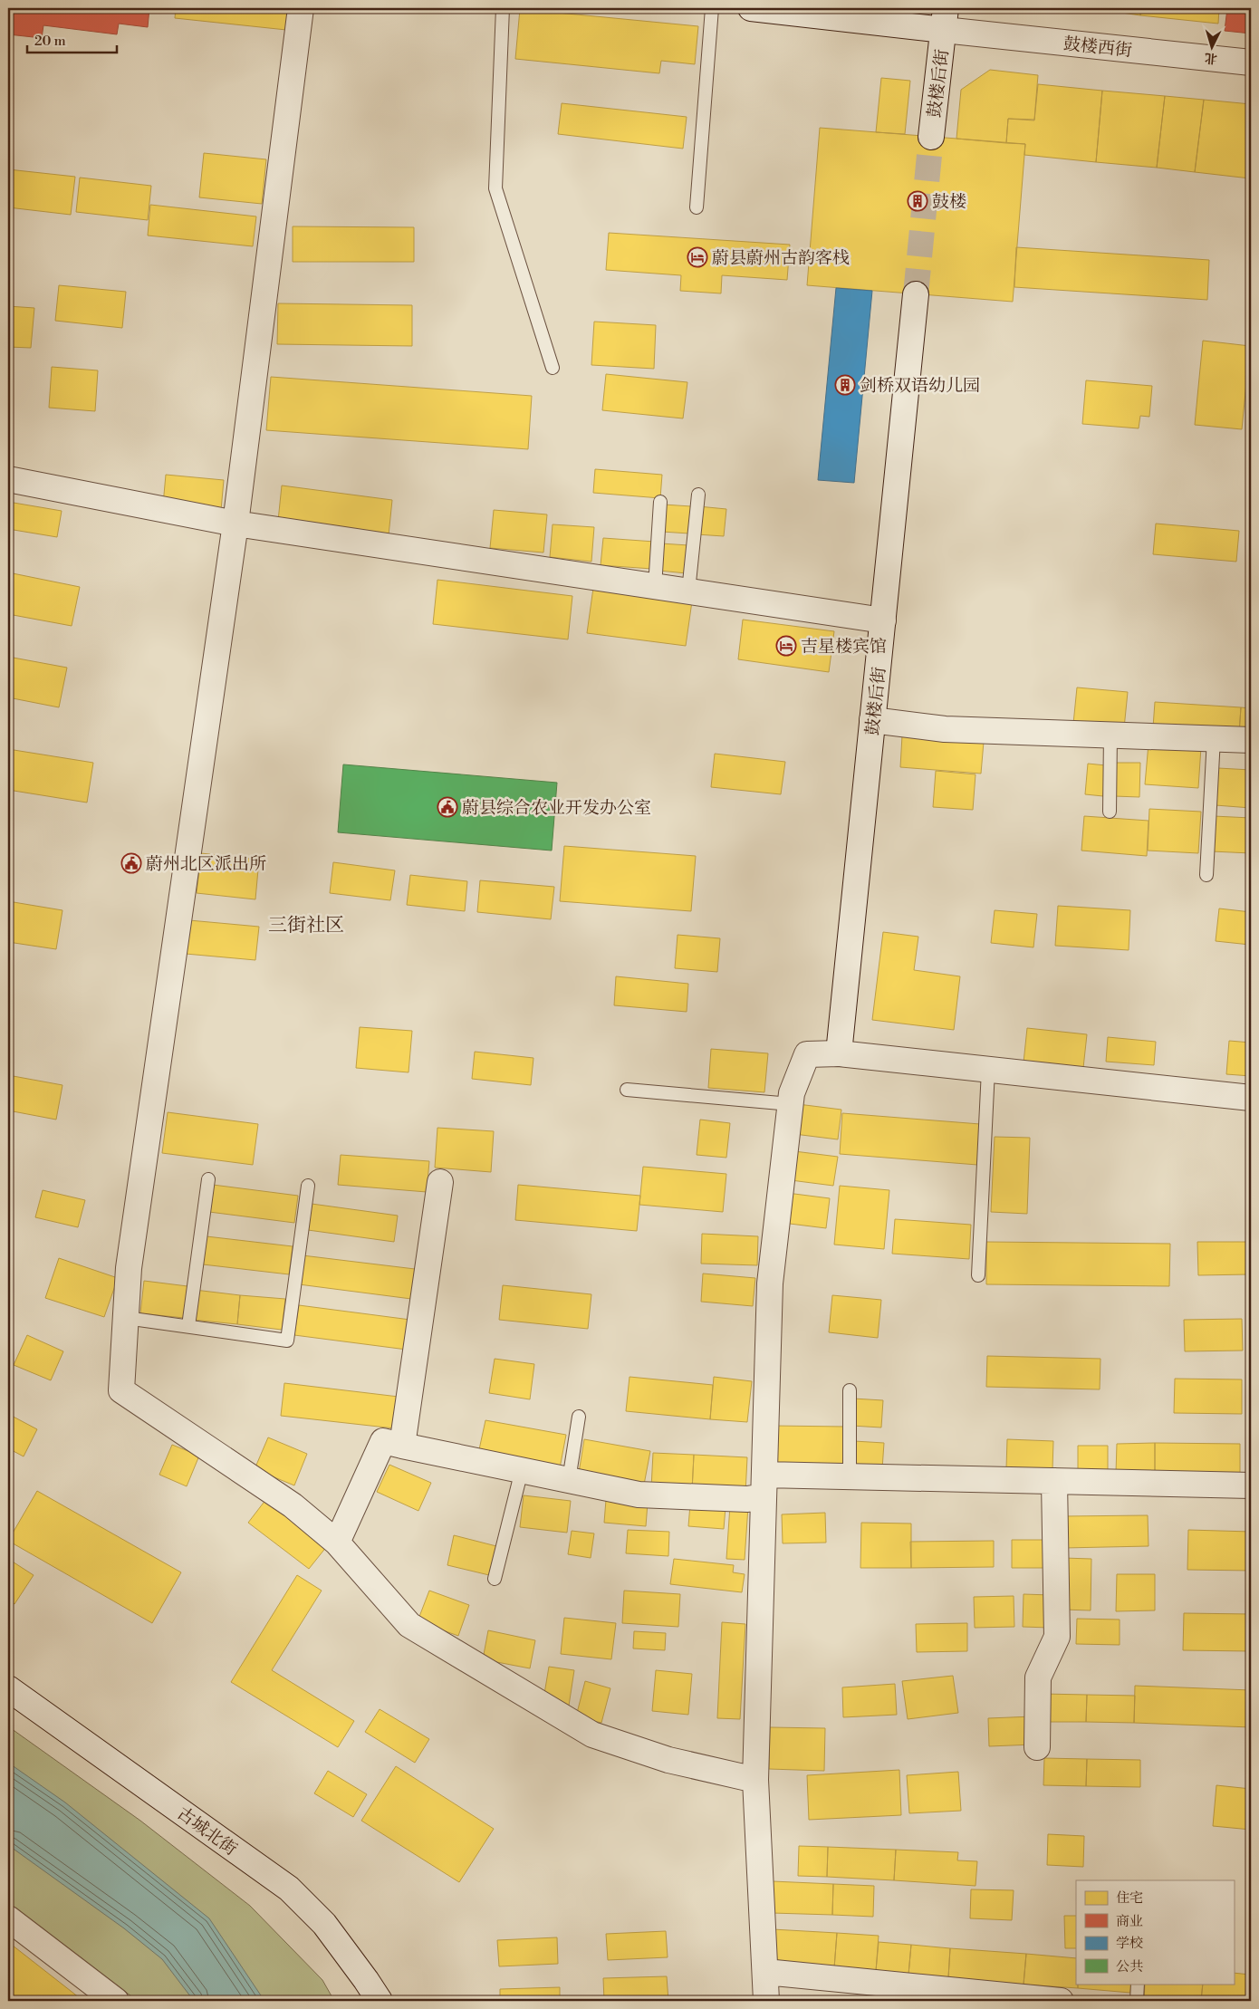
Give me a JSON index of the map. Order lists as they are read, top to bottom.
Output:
{
  "streets": {
    "street": ["鼓楼西街", "鼓楼后街", "古城北街"]
  },
  "crossings": [
    ["鼓楼西街", "鼓楼后街"]
  ],
  "districts": ["三街社区"],
  "places": {
    "building": ["鼓楼", "剑桥双语幼儿园"],
    "hotel": ["蔚县蔚州古韵客栈", "吉星楼宾馆"],
    "public building": ["蔚县综合农业开发办公室", "蔚州北区派出所"]
  },
  "legend": [
    "住宅",
    "商业",
    "学校",
    "公共"
  ],
  "scale_bar": "20 m",
  "north": "bottom"
}
